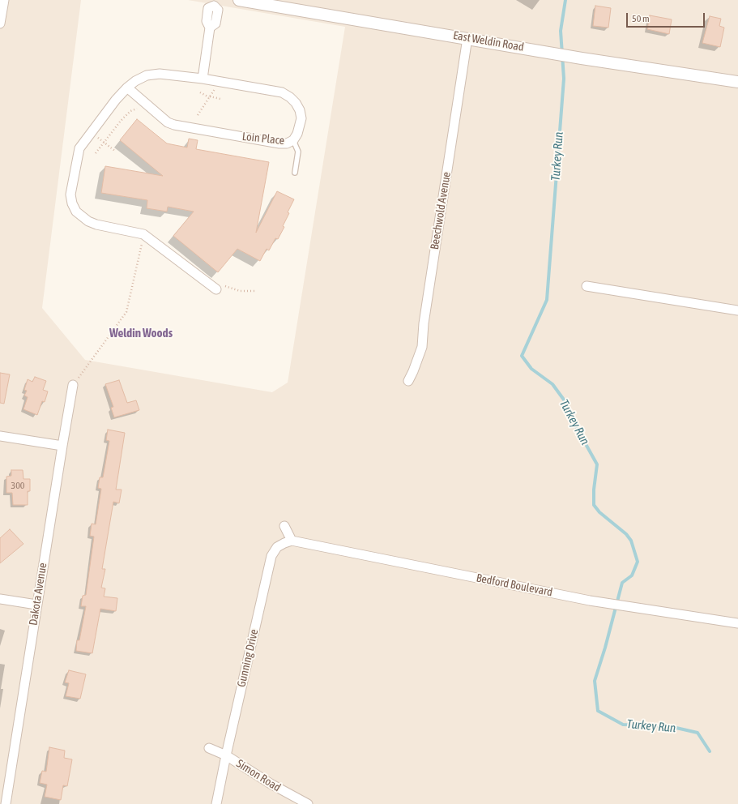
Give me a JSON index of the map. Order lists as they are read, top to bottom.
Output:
{
  "streets": {
    "street": [
      "East Weldin Road",
      "Loin Place",
      "Beechwold Avenue",
      "Bedford Boulevard",
      "Dakota Avenue",
      "Gunning Drive",
      "Simon Road"
    ]
  },
  "crossings": [
    ["East Weldin Road", "Beechwold Avenue"],
    ["Bedford Boulevard", "Gunning Drive"],
    ["Gunning Drive", "Simon Road"]
  ],
  "districts": ["Weldin Woods"],
  "water": ["Turkey Run"],
  "house_numbers": ["300"],
  "scale_bar": "50 m"
}
